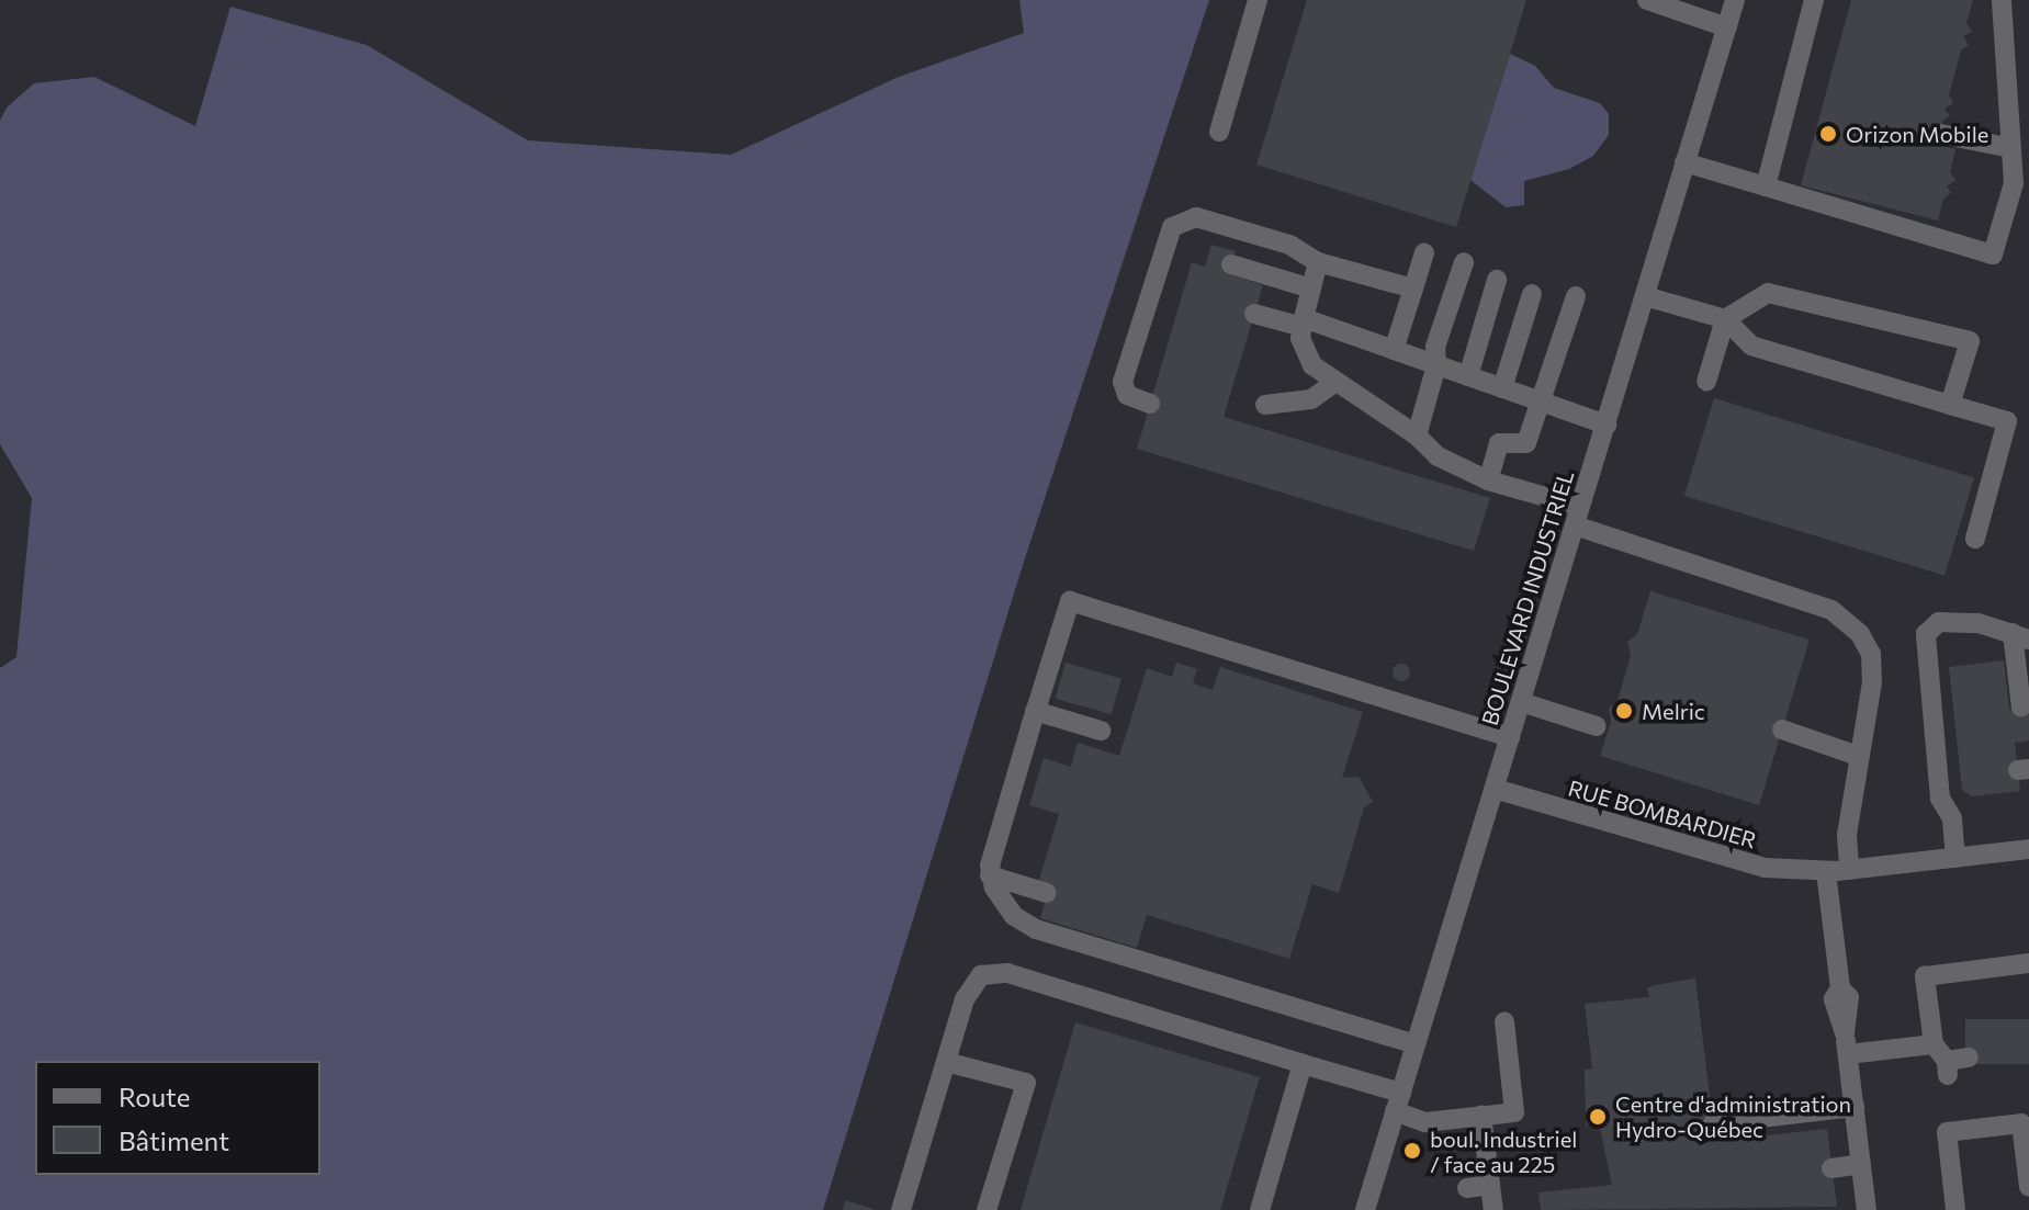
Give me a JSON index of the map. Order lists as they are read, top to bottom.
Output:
{
  "streets": {
    "street": ["BOULEVARD INDUSTRIEL", "RUE BOMBARDIER"]
  },
  "crossings": [
    ["BOULEVARD INDUSTRIEL", "RUE BOMBARDIER"]
  ],
  "places": [
    "Orizon Mobile",
    "Melric",
    "Centre d'administration Hydro-Québec",
    "boul. Industriel / face au 225"
  ],
  "legend": ["Route", "Bâtiment"]
}
